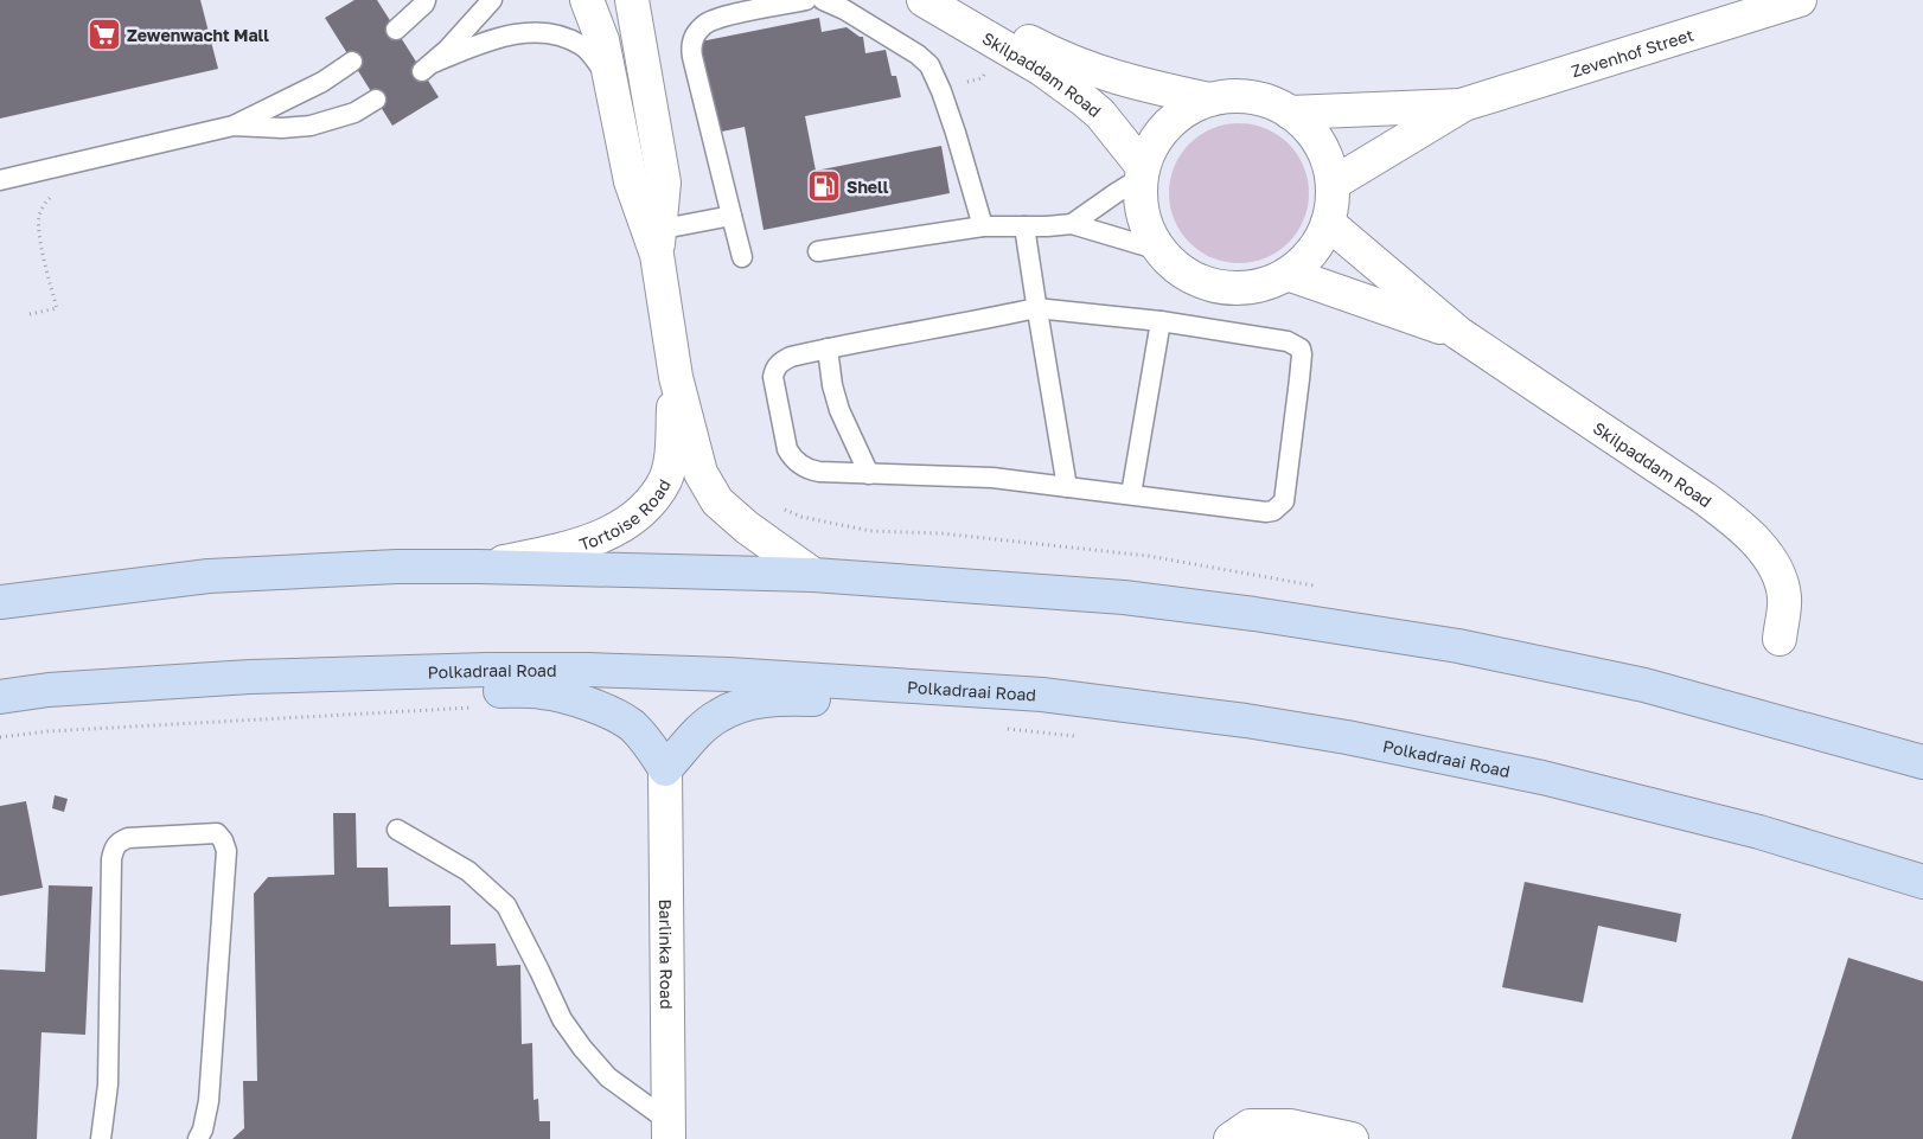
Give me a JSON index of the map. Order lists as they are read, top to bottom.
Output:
{
  "streets": {
    "main road": ["Polkadraai Road"],
    "street": [
      "Zevenhof Street",
      "Skilpaddam Road",
      "Tortoise Road",
      "Barlinka Road"
    ]
  },
  "crossings": [
    ["Zevenhof Street", "Skilpaddam Road"]
  ],
  "places": {
    "supermarket": ["Zewenwacht Mall"],
    "fuel station": ["Shell"]
  }
}
